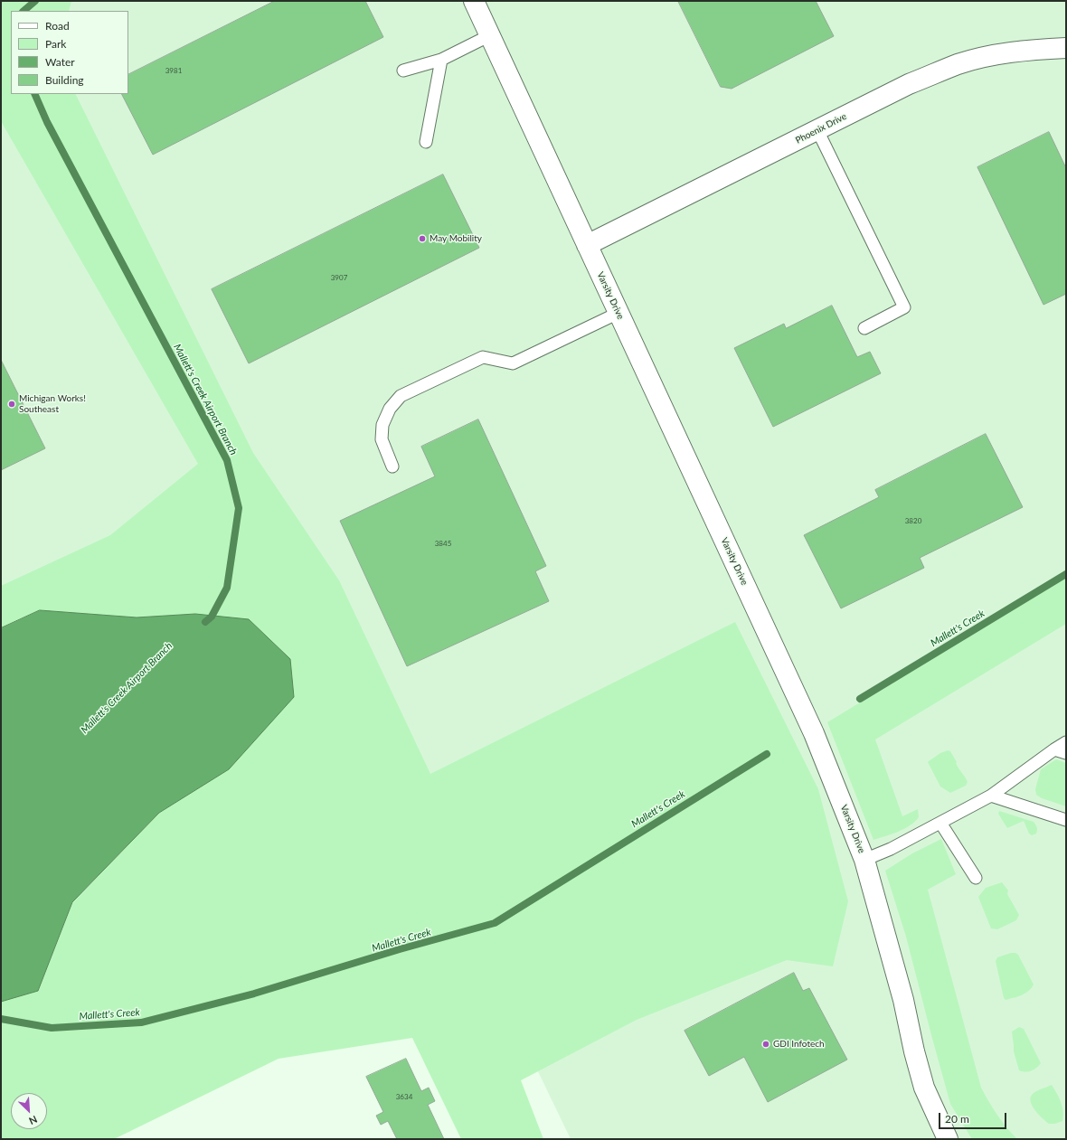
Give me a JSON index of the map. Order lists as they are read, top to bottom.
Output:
{
  "streets": {
    "street": ["Phoenix Drive", "Varsity Drive"]
  },
  "crossings": [
    ["Phoenix Drive", "Varsity Drive"]
  ],
  "water": ["Mallett's Creek Airport Branch", "Mallett's Creek"],
  "places": ["May Mobility", "Michigan Works! Southeast", "GDI Infotech"],
  "house_numbers": [
    "3981",
    "3907",
    "3820",
    "3845",
    "3634"
  ],
  "legend": [
    "Road",
    "Park",
    "Water",
    "Building"
  ],
  "scale_bar": "20 m",
  "north": "bottom right"
}
